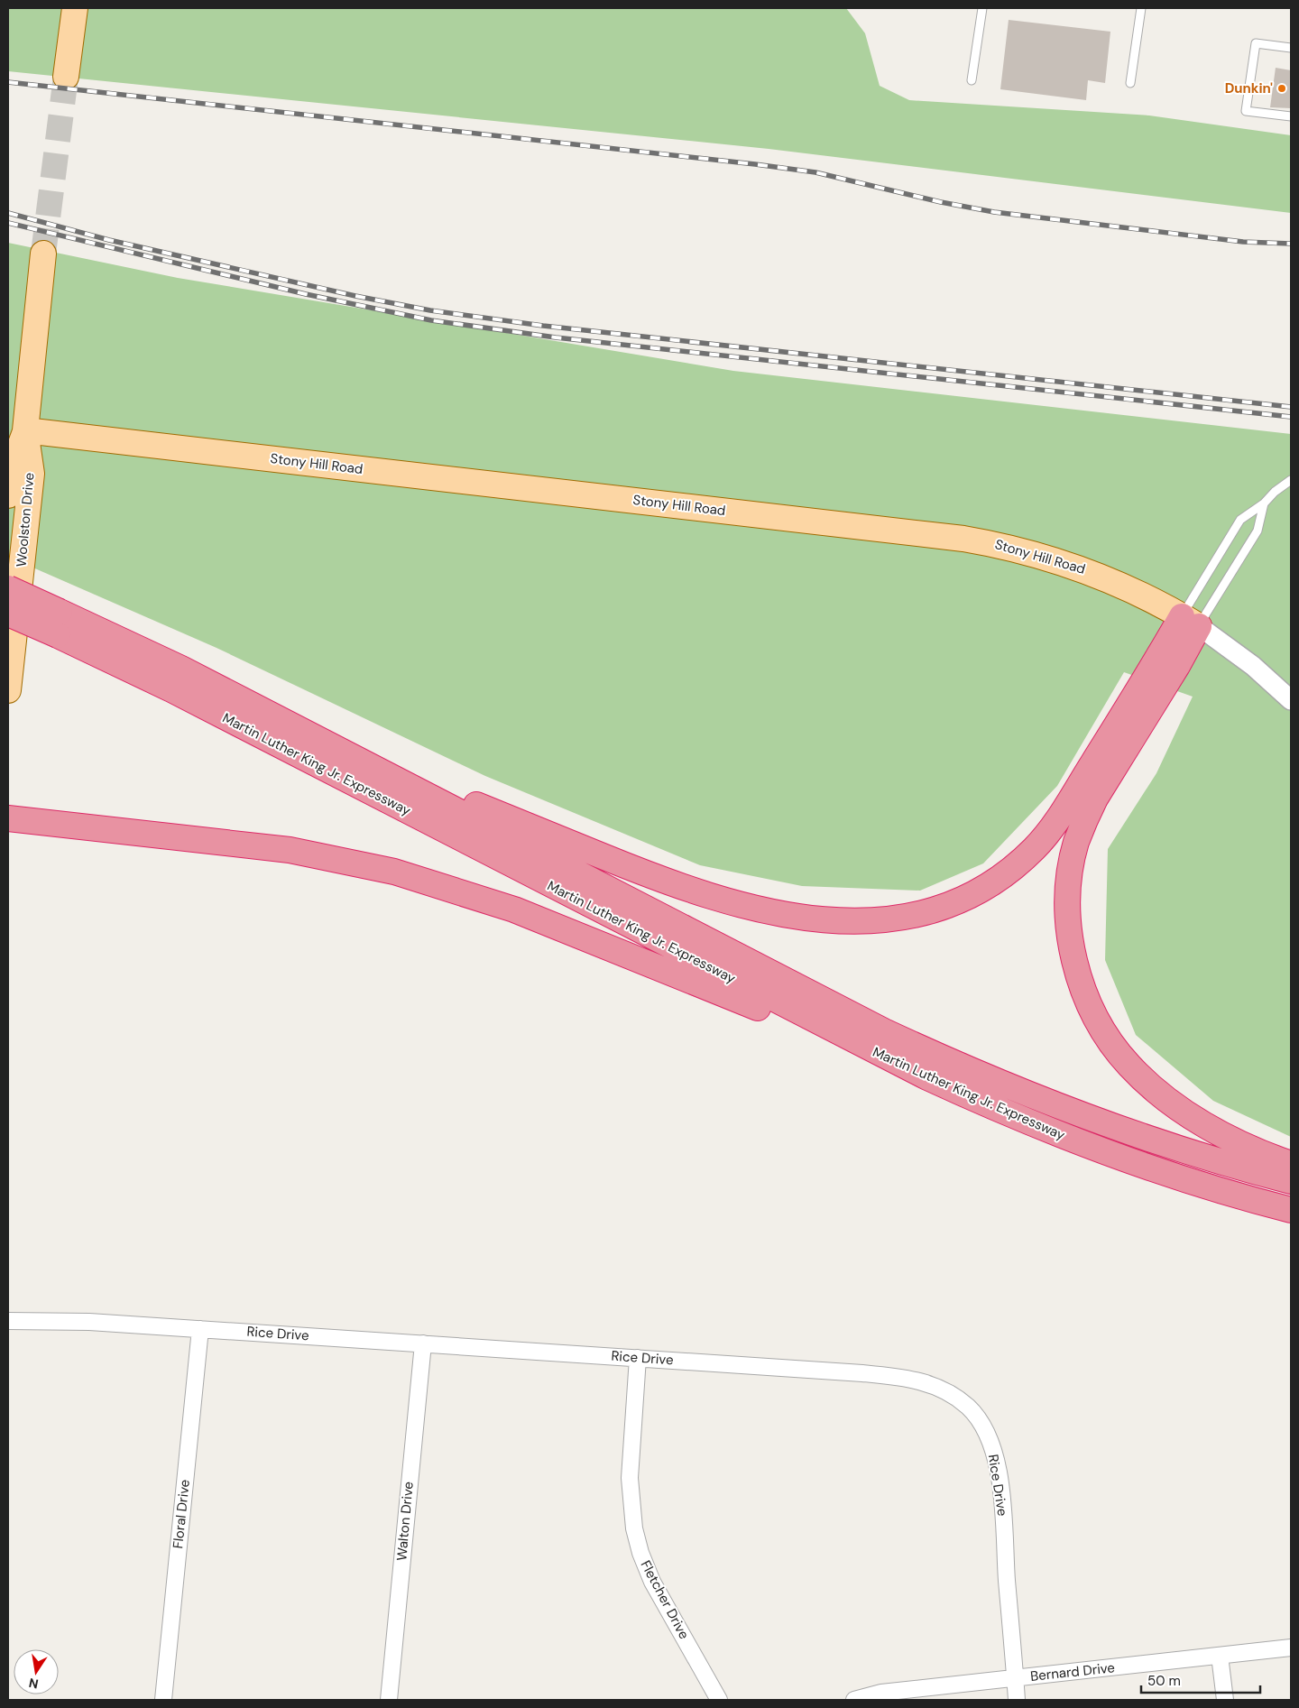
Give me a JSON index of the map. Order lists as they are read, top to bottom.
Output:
{
  "streets": {
    "highway": ["Martin Luther King Jr. Expressway"],
    "main road": ["Stony Hill Road", "Woolston Drive"],
    "street": [
      "Rice Drive",
      "Floral Drive",
      "Walton Drive",
      "Fletcher Drive",
      "Bernard Drive"
    ]
  },
  "crossings": [
    ["Stony Hill Road", "Woolston Drive"],
    ["Rice Drive", "Floral Drive"],
    ["Rice Drive", "Walton Drive"],
    ["Rice Drive", "Fletcher Drive"],
    ["Rice Drive", "Bernard Drive"]
  ],
  "places": ["Dunkin'"],
  "scale_bar": "50 m",
  "north": "bottom"
}
